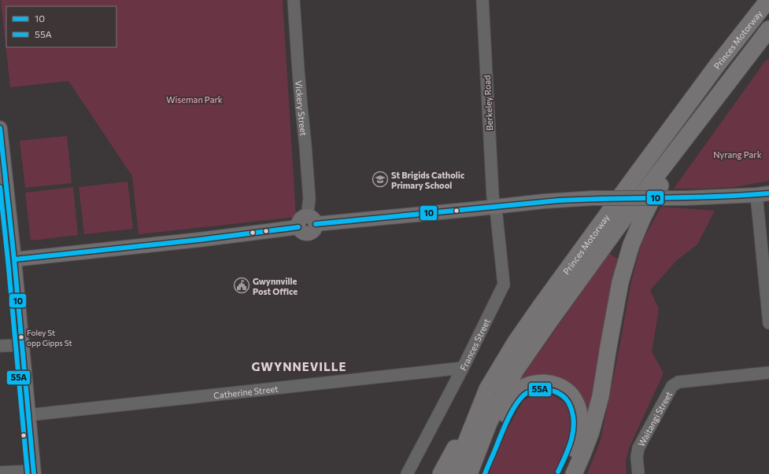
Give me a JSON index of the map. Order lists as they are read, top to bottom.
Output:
{
  "streets": {
    "highway": ["Princes Motorway"],
    "street": [
      "Berkeley Road",
      "Vickery Street",
      "Frances Street",
      "Catherine Street",
      "Waitangi Street"
    ]
  },
  "crossings": [
    ["Berkeley Road", "Frances Street"],
    ["Frances Street", "Catherine Street"]
  ],
  "districts": ["GWYNNEVILLE"],
  "parks": ["Wiseman Park", "Nyrang Park"],
  "places": {
    "school or university": ["St Brigids Catholic Primary School"],
    "public building": ["Gwynnville Post Office"],
    "other": ["Foley St opp Gipps St"]
  },
  "lines": ["transit line 10", "transit line 55A"],
  "legend": ["10", "55A"]
}
